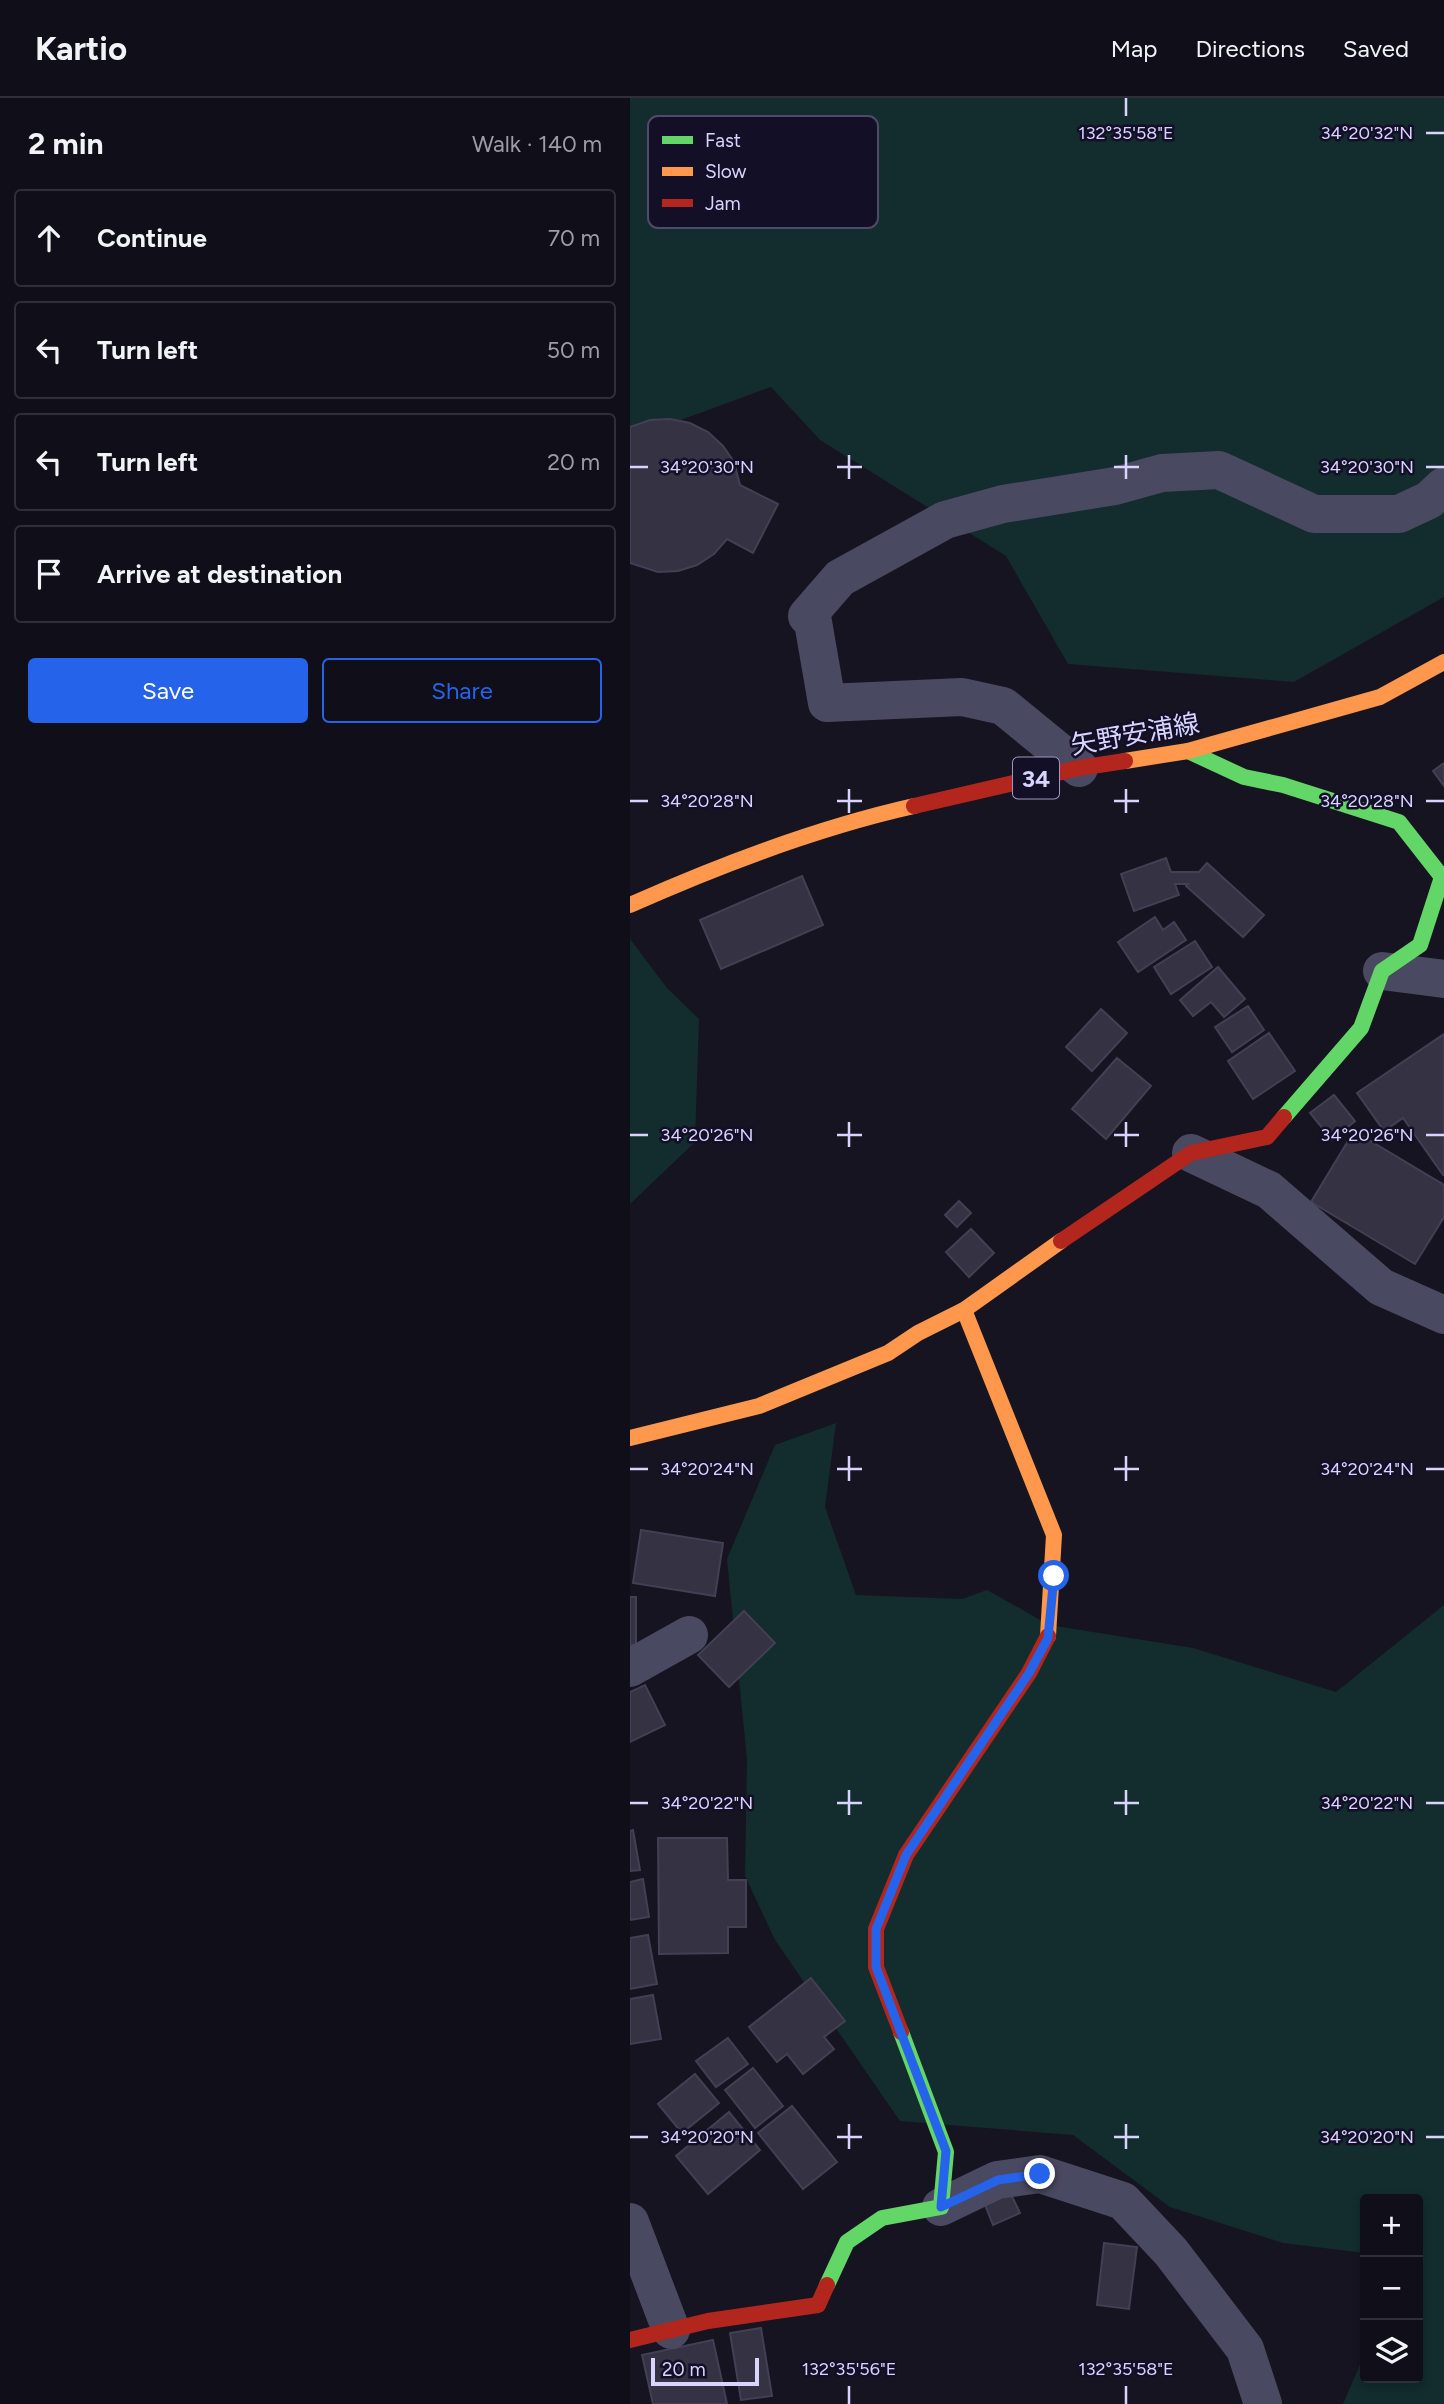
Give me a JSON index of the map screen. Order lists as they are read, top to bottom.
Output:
{
  "streets": {
    "street": ["矢野安浦線", "34"]
  },
  "legend": ["Fast", "Slow", "Jam"],
  "scale_bar": "20 m",
  "page": {
    "header": "Kartio",
    "nav": ["Map", "Directions", "Saved"],
    "heading": ["2 min", "Walk · 140 m"],
    "list": [
      ["Continue", "70 m"],
      ["Turn left", "50 m"],
      ["Turn left", "20 m"],
      "Arrive at destination"
    ],
    "buttons": ["Save", "Share"],
    "map_buttons": ["+", "−"],
    "scale": "20 m"
  },
  "coordinates": [
    "34°20'32\"N",
    "132°35'58\"E",
    "34°20'30\"N",
    "34°20'28\"N",
    "34°20'26\"N",
    "34°20'24\"N",
    "34°20'22\"N",
    "34°20'20\"N",
    "132°35'56\"E"
  ]
}
